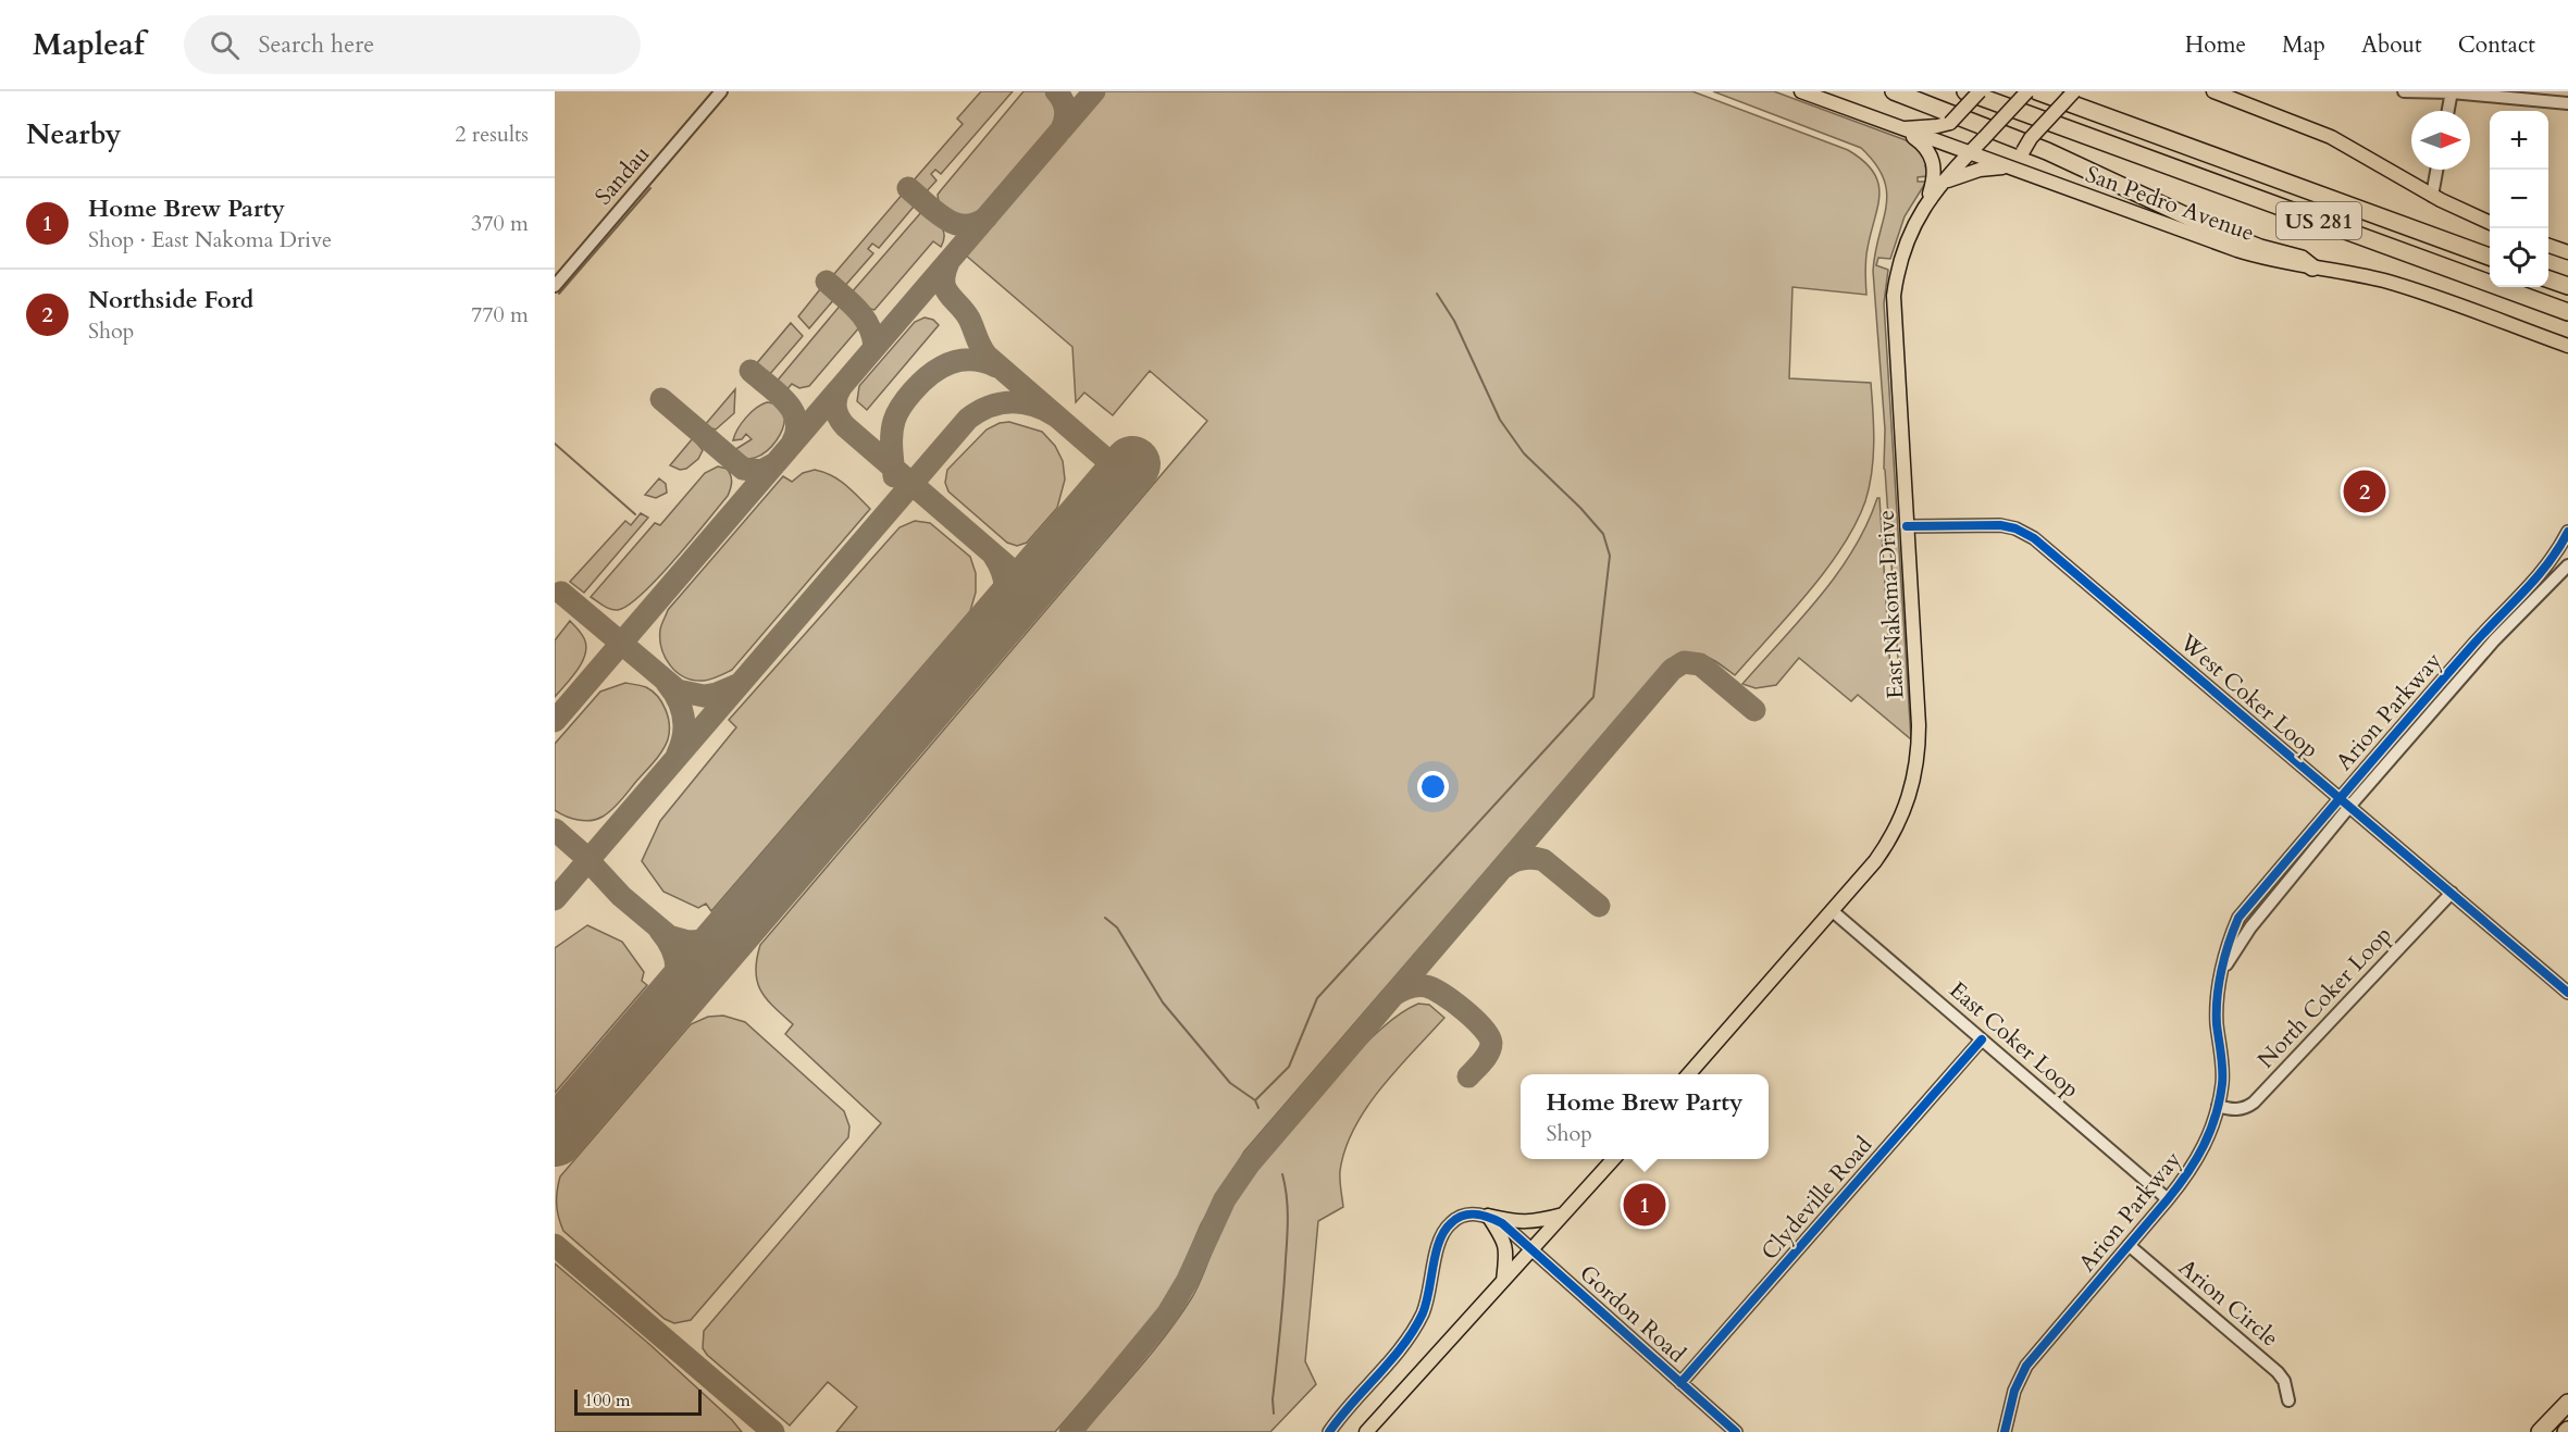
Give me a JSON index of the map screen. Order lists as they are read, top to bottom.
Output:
{
  "streets": {
    "highway": ["US 281"],
    "main road": ["San Pedro Avenue", "East Nakoma Drive"],
    "street": [
      "Sandau",
      "West Coker Loop",
      "Arion Parkway",
      "North Coker Loop",
      "East Coker Loop",
      "Clydeville Road",
      "Arion Circle",
      "Gordon Road"
    ]
  },
  "crossings": [
    ["San Pedro Avenue", "East Nakoma Drive"],
    ["East Nakoma Drive", "West Coker Loop"],
    ["East Nakoma Drive", "East Coker Loop"],
    ["West Coker Loop", "Arion Parkway"],
    ["West Coker Loop", "North Coker Loop"],
    ["Arion Parkway", "North Coker Loop"],
    ["Arion Parkway", "East Coker Loop"],
    ["Arion Parkway", "Arion Circle"],
    ["East Coker Loop", "Clydeville Road"],
    ["Clydeville Road", "Gordon Road"]
  ],
  "scale_bar": "100 m",
  "north": "right",
  "page": {
    "header": "Mapleaf",
    "search": "Search here",
    "nav": [
      "Home",
      "Map",
      "About",
      "Contact"
    ],
    "heading": ["Nearby", "2 results"],
    "map_buttons": ["+", "−"],
    "list": [
      {
        "mark": "1",
        "name": "Home Brew Party",
        "note": "Shop · East Nakoma Drive",
        "value": "370 m"
      },
      {
        "mark": "2",
        "name": "Northside Ford",
        "note": "Shop",
        "value": "770 m"
      }
    ],
    "pins": ["2", "1"],
    "popup": ["Home Brew Party", "Shop"],
    "scale": "100 m"
  }
}
